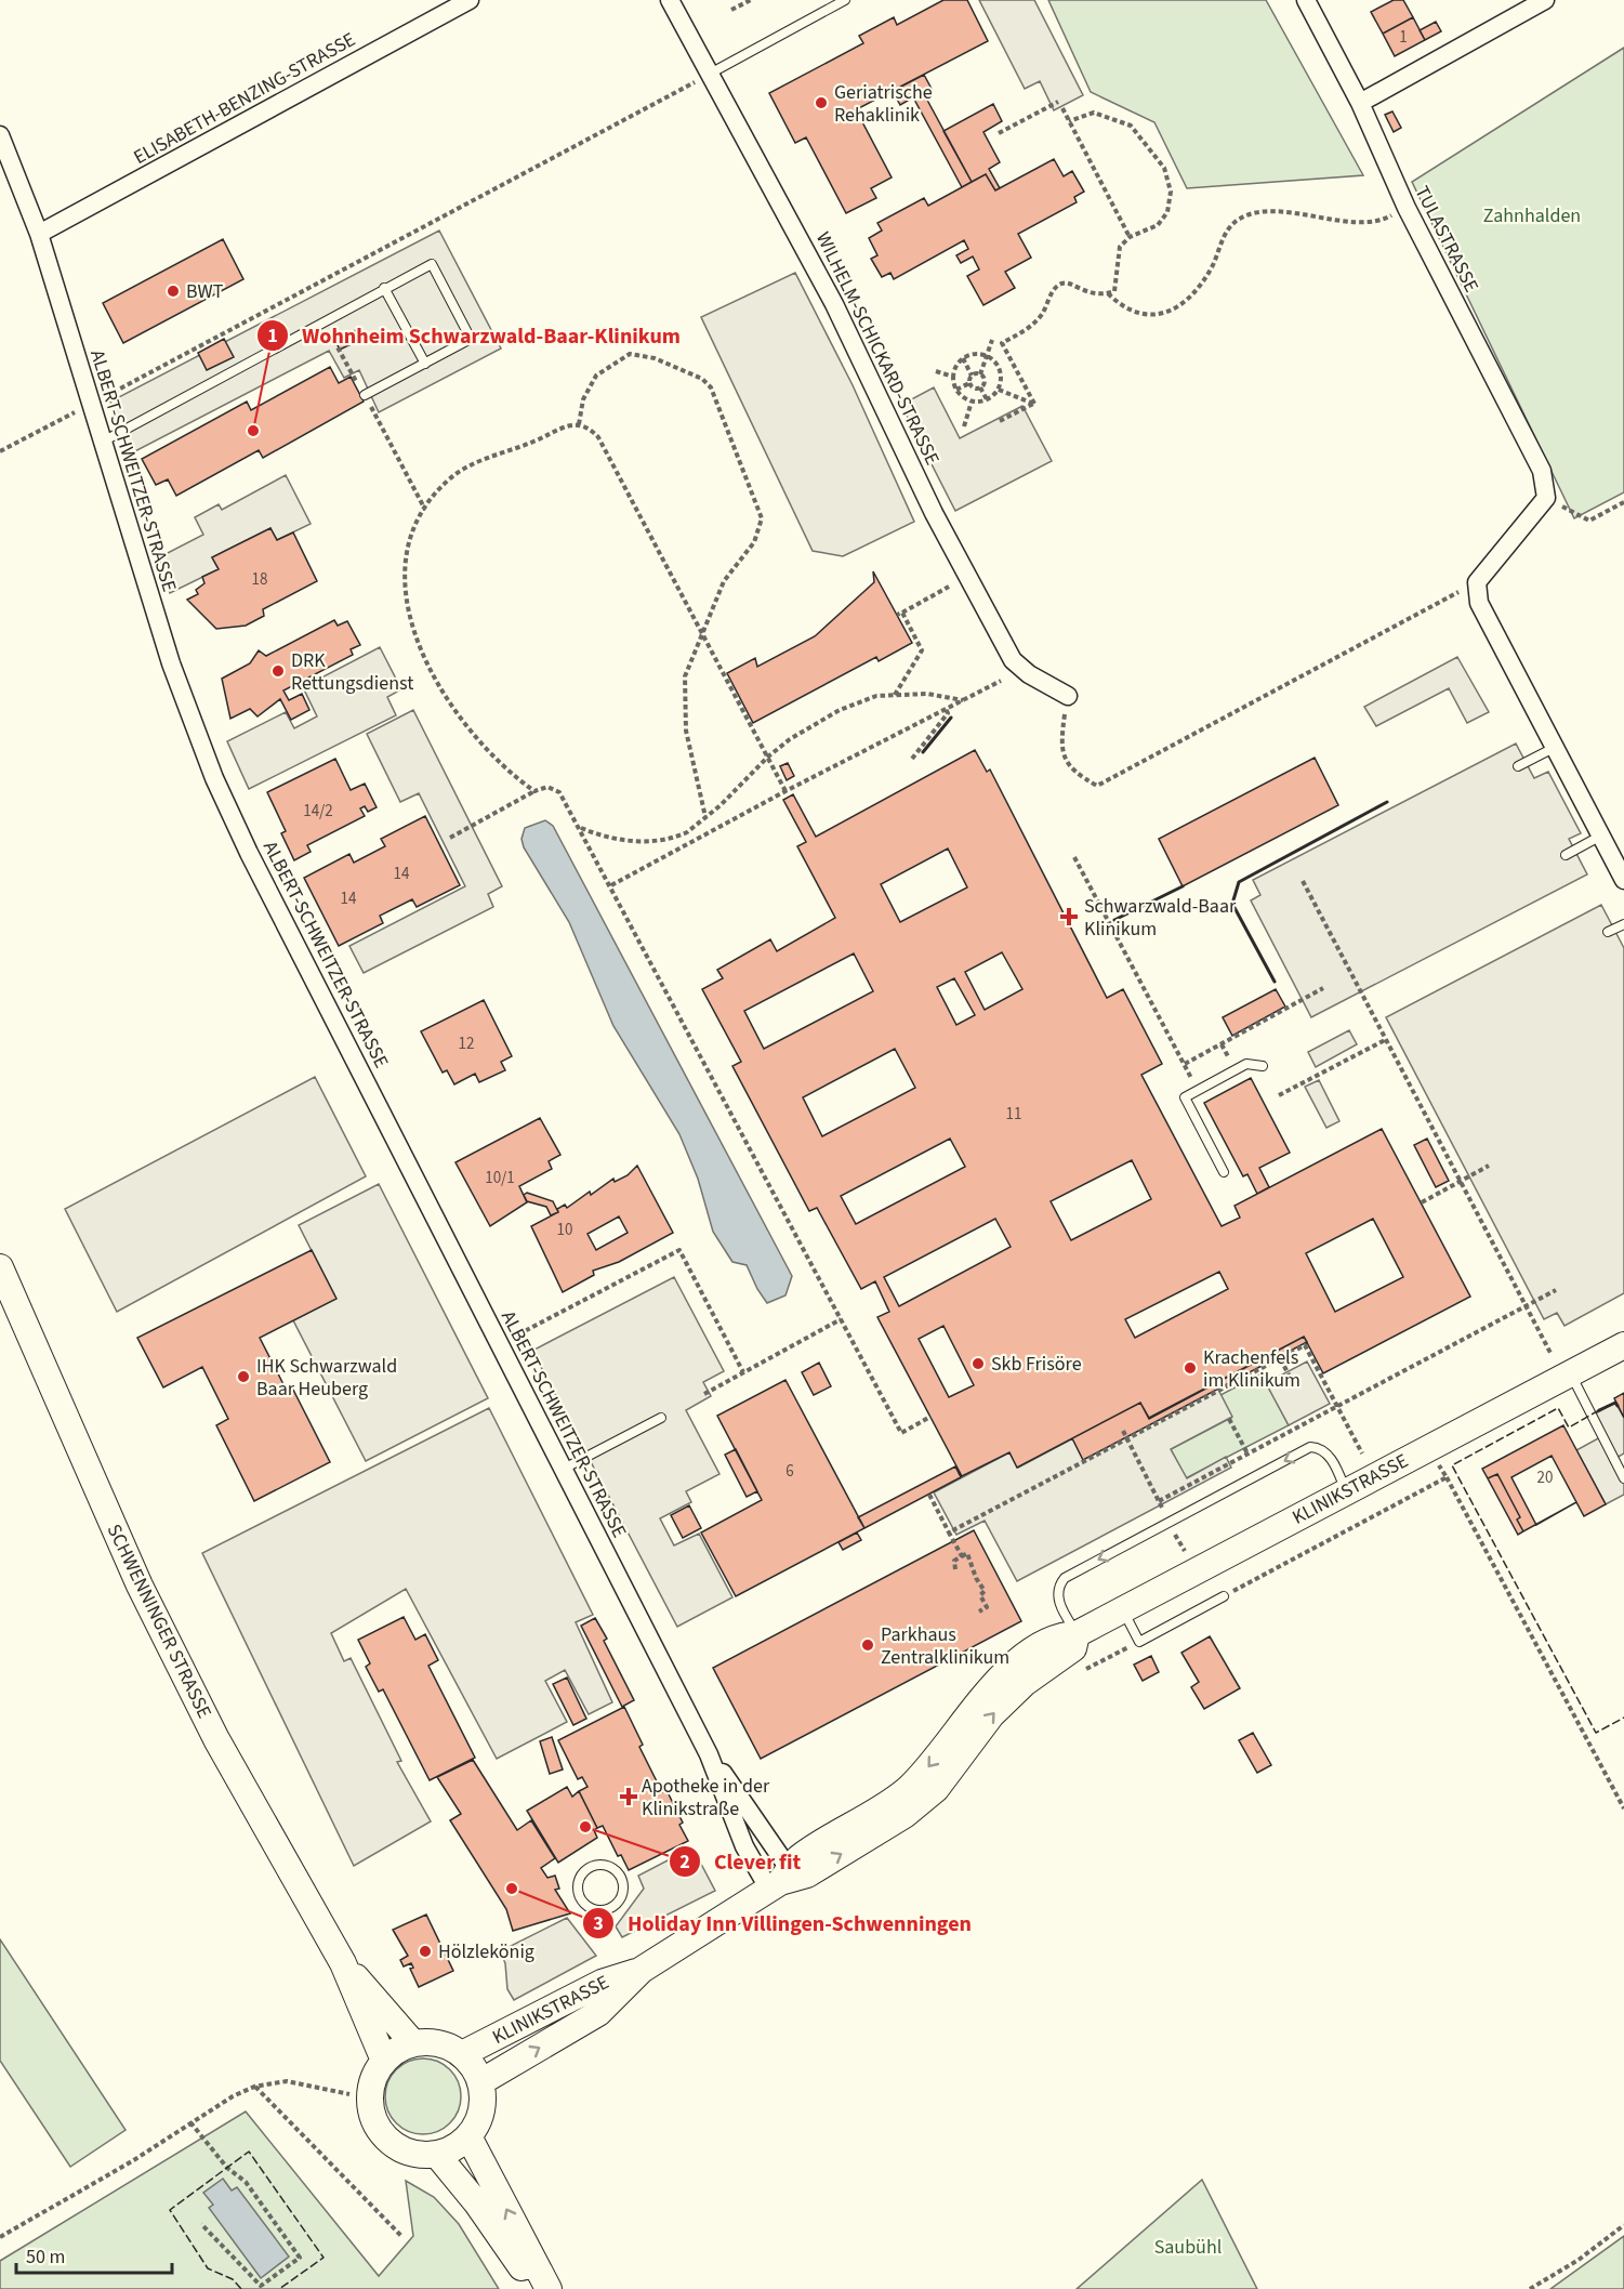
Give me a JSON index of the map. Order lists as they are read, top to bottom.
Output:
{
  "streets": {
    "main road": ["KLINIKSTRASSE", "SCHWENNINGER STRASSE"],
    "street": [
      "ELISABETH-BENZING-STRASSE",
      "TULASTRASSE",
      "WILHELM-SCHICKARD-STRASSE",
      "ALBERT-SCHWEITZER-STRASSE"
    ]
  },
  "crossings": [
    ["ELISABETH-BENZING-STRASSE", "ALBERT-SCHWEITZER-STRASSE"],
    ["ALBERT-SCHWEITZER-STRASSE", "KLINIKSTRASSE"],
    ["KLINIKSTRASSE", "SCHWENNINGER STRASSE"]
  ],
  "parks": ["Zahnhalden", "Saubühl"],
  "places": {
    "other": [
      "Geriatrische Rehaklinik",
      "BWT",
      "Wohnheim Schwarzwald-Baar-Klinikum",
      "DRK Rettungsdienst",
      "Skb Frisöre",
      "Krachenfels im Klinikum",
      "IHK Schwarzwald Baar Heuberg",
      "Parkhaus Zentralklinikum",
      "Clever fit",
      "Holiday Inn Villingen-Schwenningen",
      "Hölzlekönig"
    ],
    "health": ["Schwarzwald-Baar Klinikum", "Apotheke in der Klinikstraße"]
  },
  "house_numbers": [
    "1",
    "18",
    "14/2",
    "14",
    "14",
    "12",
    "11",
    "10/1",
    "10",
    "6",
    "20"
  ],
  "scale_bar": "50 m"
}
